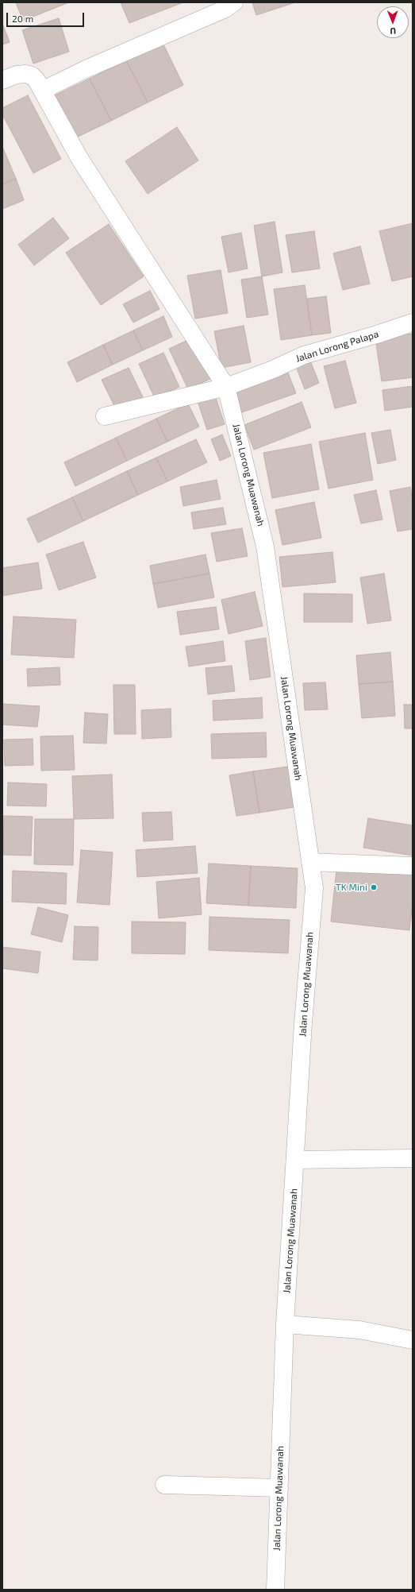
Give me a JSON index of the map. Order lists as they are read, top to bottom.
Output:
{
  "streets": {
    "street": ["Jalan Lorong Palapa", "Jalan Lorong Muawanah"]
  },
  "crossings": [
    ["Jalan Lorong Palapa", "Jalan Lorong Muawanah"]
  ],
  "places": ["TK Mini"],
  "scale_bar": "20 m",
  "north": "bottom"
}
